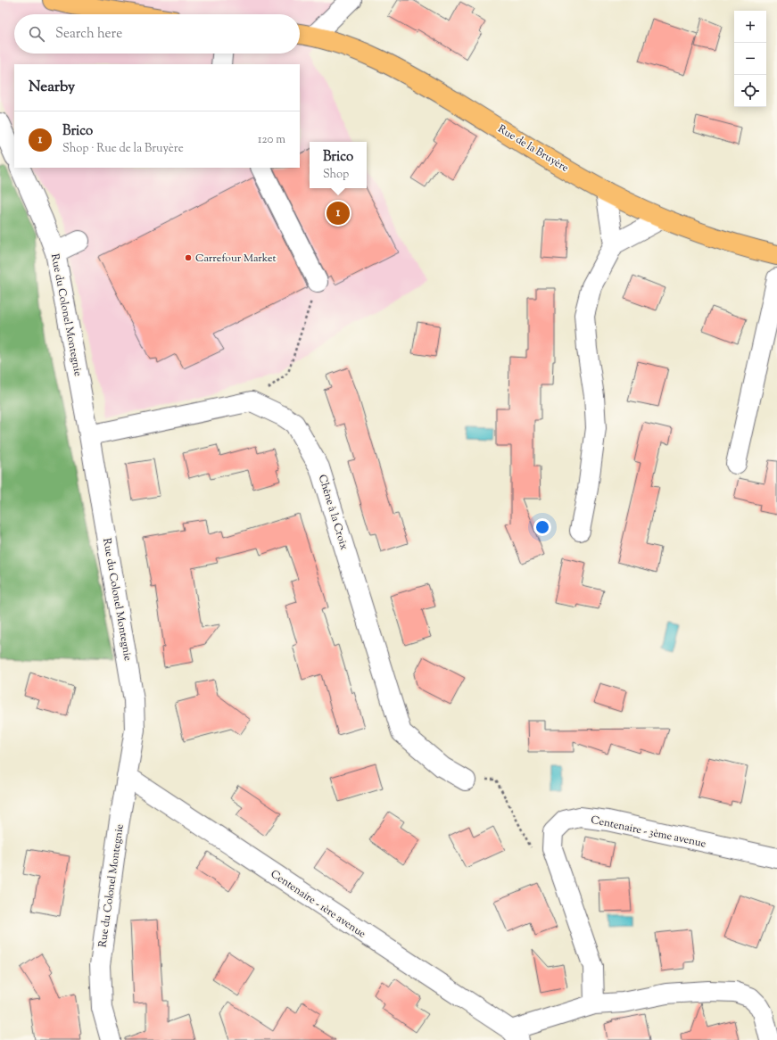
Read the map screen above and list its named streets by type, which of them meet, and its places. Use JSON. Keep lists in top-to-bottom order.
{
  "streets": {
    "main road": ["Rue de la Bruyère"],
    "street": [
      "Rue du Colonel Montegnie",
      "Chêne à la Croix",
      "Centenaire - 3ème avenue",
      "Centenaire - 1ère avenue"
    ]
  },
  "crossings": [
    ["Rue du Colonel Montegnie", "Centenaire - 1ère avenue"]
  ],
  "places": ["Carrefour Market"],
  "page": {
    "map_buttons": ["+", "−"],
    "search": "Search here",
    "heading": "Nearby",
    "list": [
      {
        "mark": "1",
        "name": "Brico",
        "note": "Shop · Rue de la Bruyère",
        "value": "120 m"
      }
    ],
    "popup": ["Brico", "Shop"],
    "pins": "1"
  }
}
